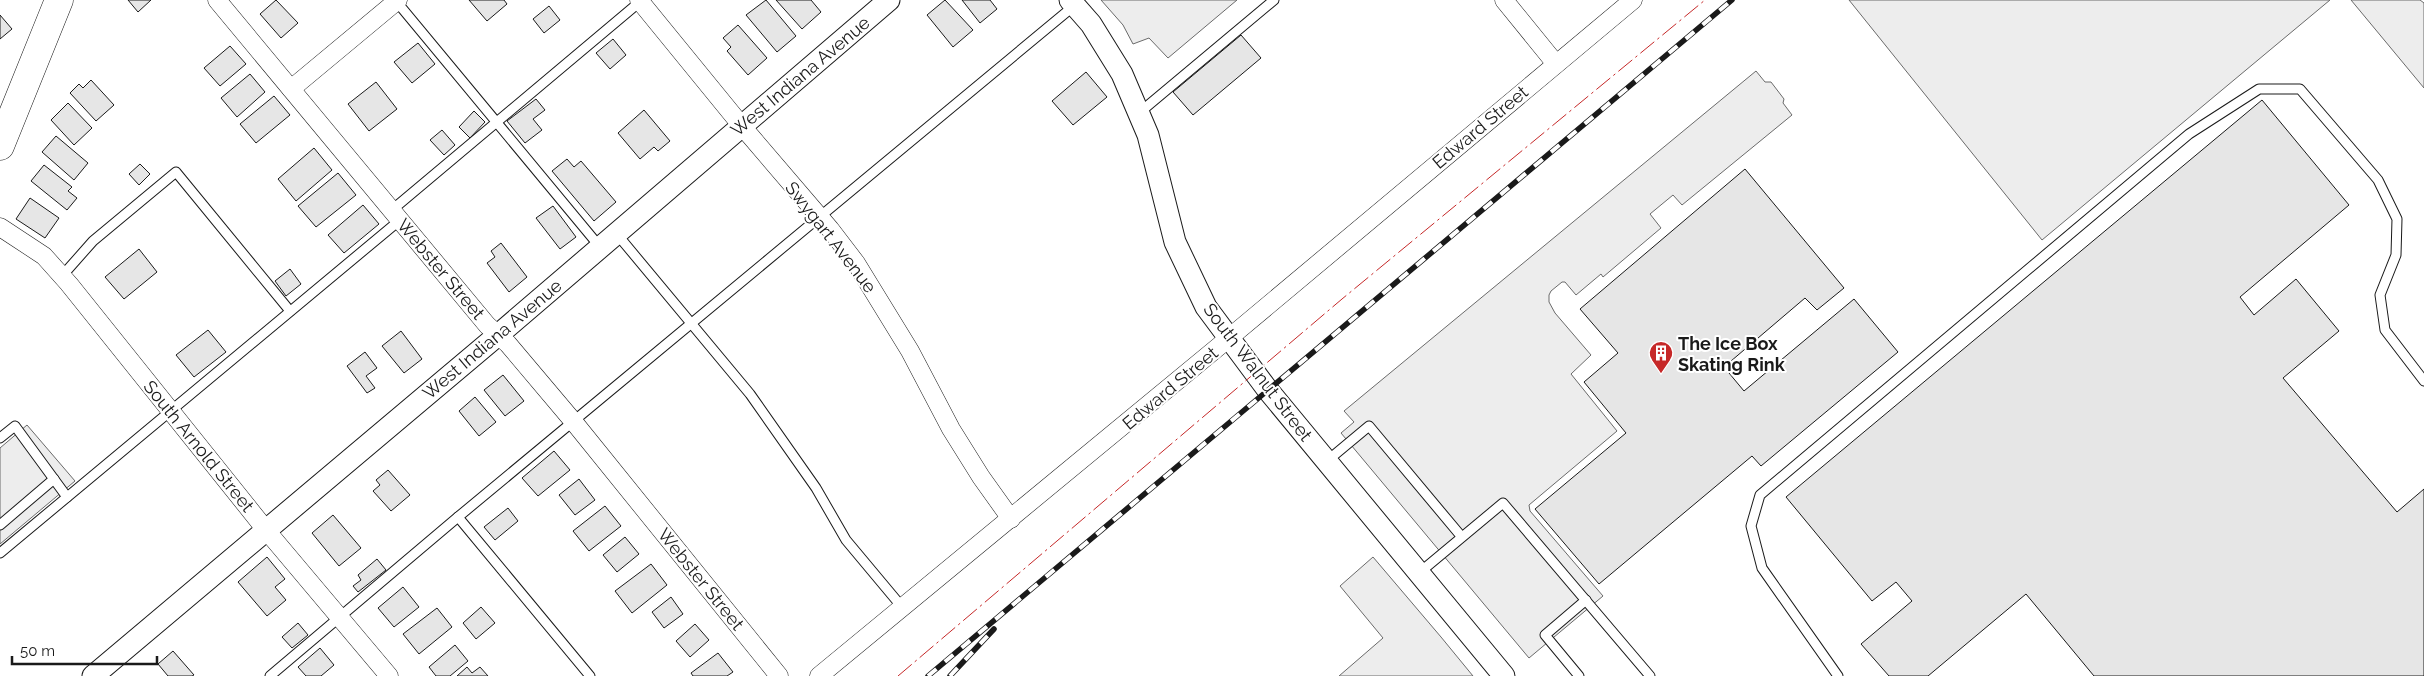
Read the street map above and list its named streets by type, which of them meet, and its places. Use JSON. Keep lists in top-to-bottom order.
{
  "streets": {
    "street": [
      "West Indiana Avenue",
      "Edward Street",
      "Swygart Avenue",
      "Webster Street",
      "South Walnut Street",
      "South Arnold Street"
    ]
  },
  "crossings": [
    ["West Indiana Avenue", "Swygart Avenue"],
    ["West Indiana Avenue", "Webster Street"],
    ["West Indiana Avenue", "South Arnold Street"],
    ["Edward Street", "Swygart Avenue"],
    ["Edward Street", "South Walnut Street"]
  ],
  "places": {
    "building": ["The Ice Box Skating Rink"]
  },
  "scale_bar": "50 m"
}
